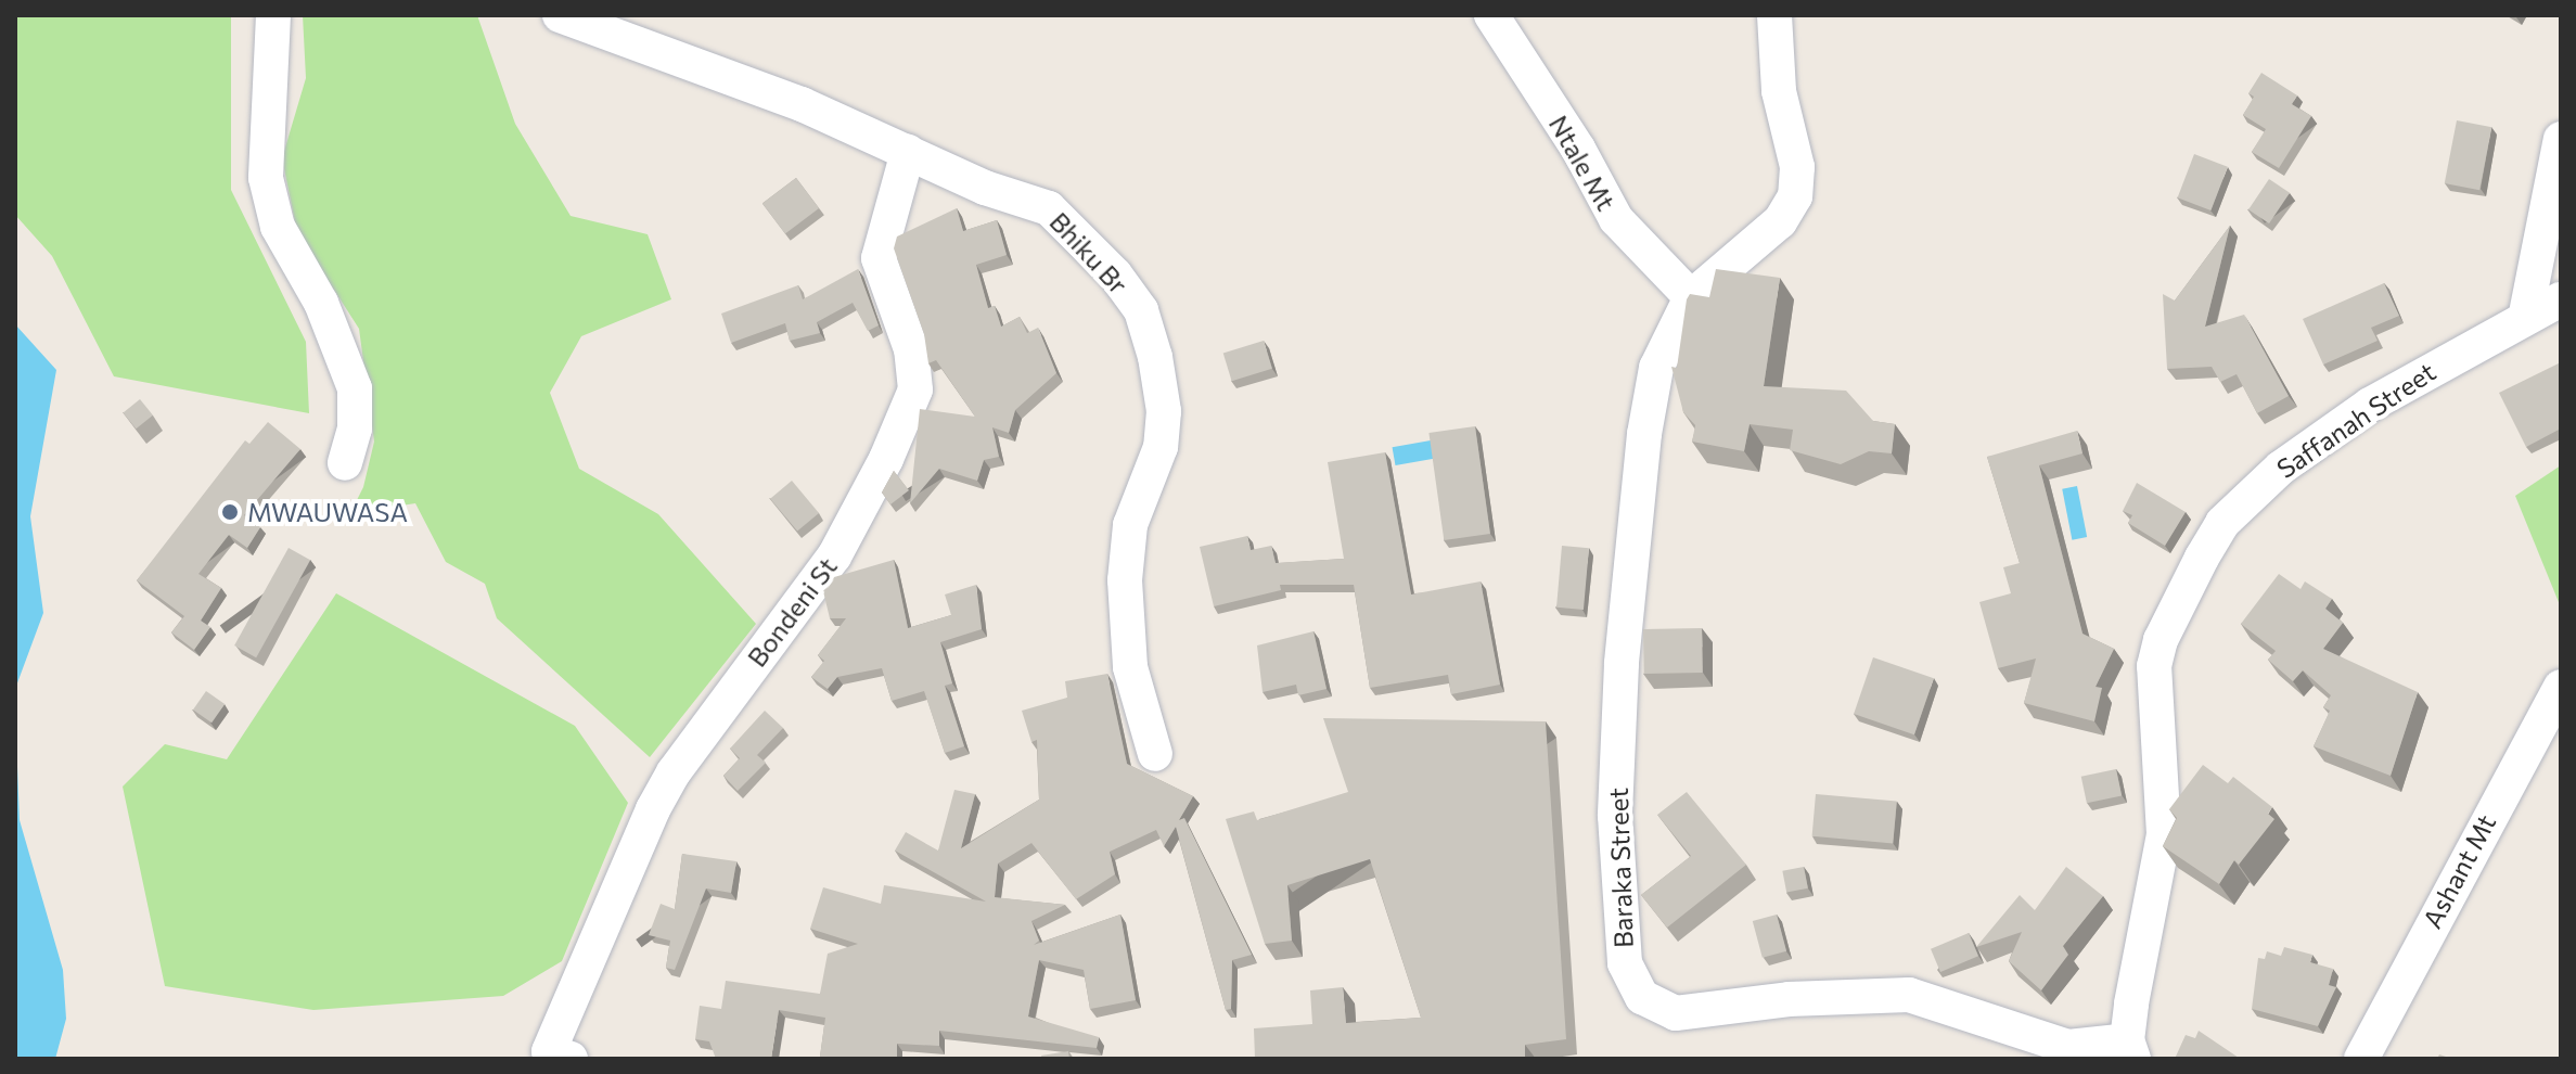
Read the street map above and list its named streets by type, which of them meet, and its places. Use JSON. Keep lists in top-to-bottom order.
{
  "streets": {
    "street": [
      "Ntale Mt",
      "Bhiku Br",
      "Saffanah Street",
      "Bondeni St",
      "Baraka Street",
      "Ashant Mt"
    ]
  },
  "crossings": [
    ["Ntale Mt", "Baraka Street"],
    ["Bhiku Br", "Bondeni St"],
    ["Saffanah Street", "Baraka Street"]
  ],
  "places": ["MWAUWASA"]
}
